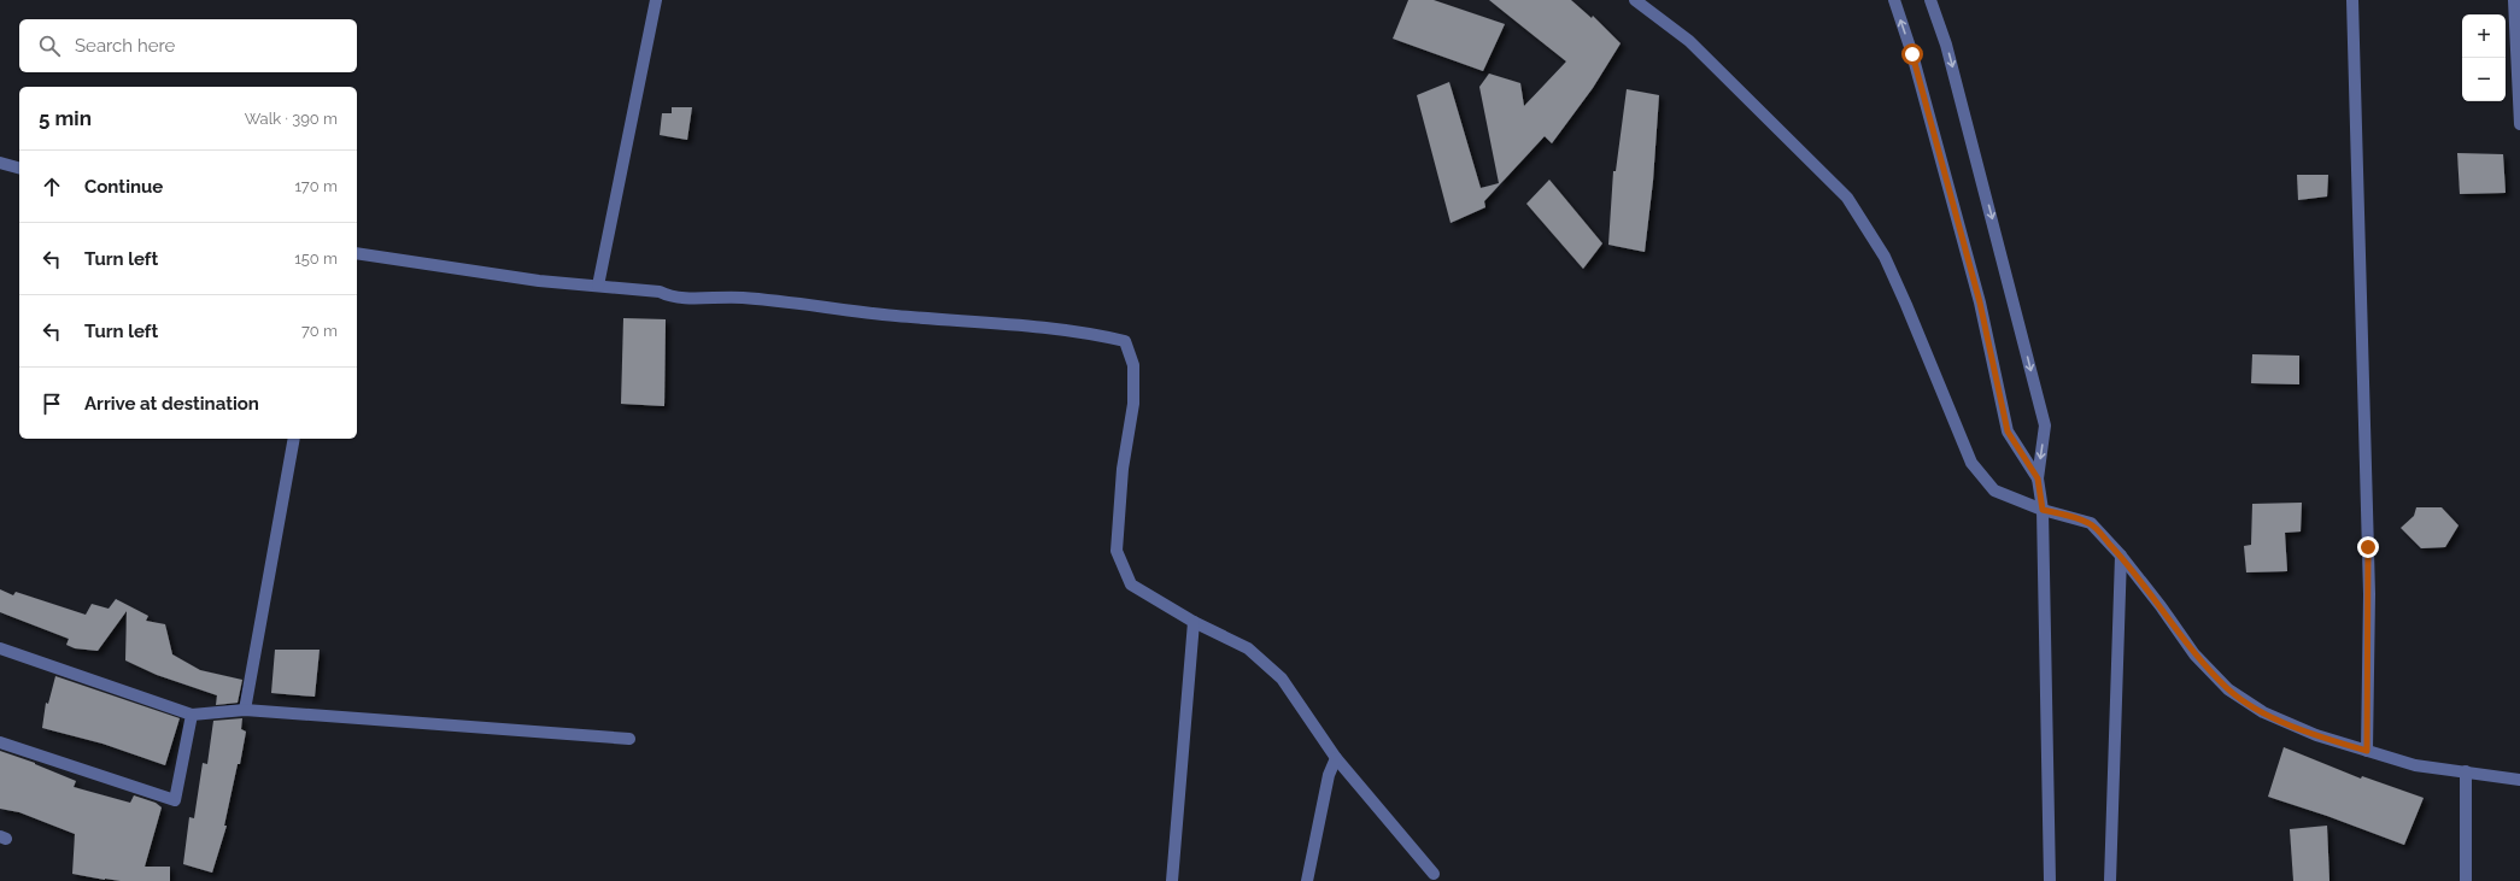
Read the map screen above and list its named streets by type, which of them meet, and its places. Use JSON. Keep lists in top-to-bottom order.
{
  "page": {
    "map_buttons": ["+", "−"],
    "search": "Search here",
    "heading": ["5 min", "Walk · 390 m"],
    "list": [
      ["Continue", "170 m"],
      ["Turn left", "150 m"],
      ["Turn left", "70 m"],
      "Arrive at destination"
    ]
  }
}
